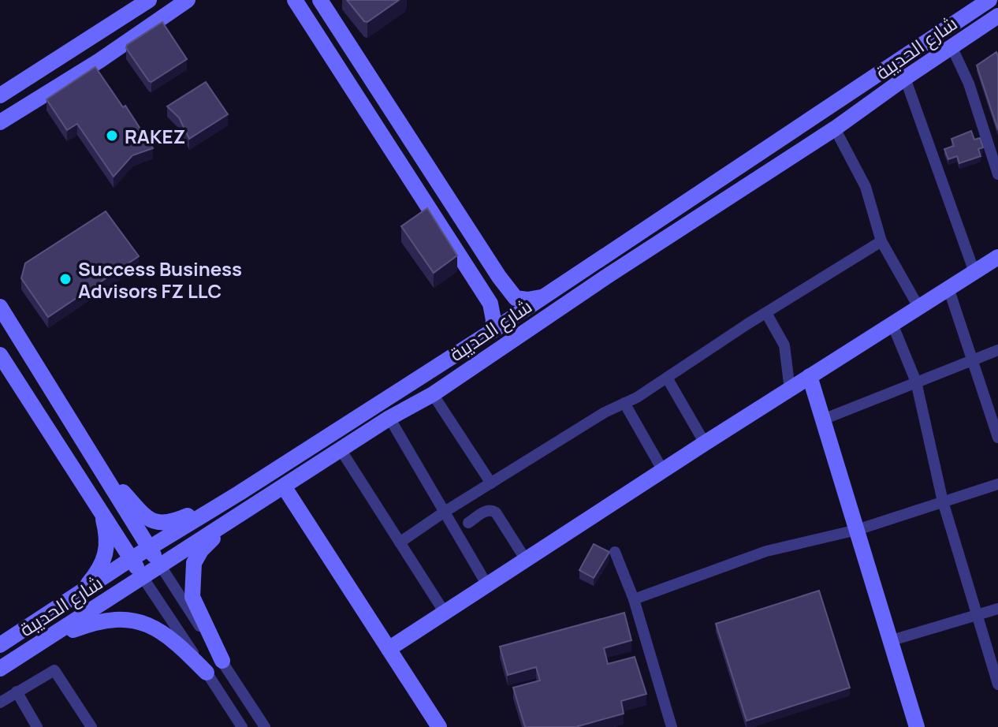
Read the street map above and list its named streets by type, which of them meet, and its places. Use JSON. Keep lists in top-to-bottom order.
{
  "streets": {
    "main road": ["شارع الحديبة"]
  },
  "places": ["RAKEZ", "Success Business Advisors FZ LLC"]
}
